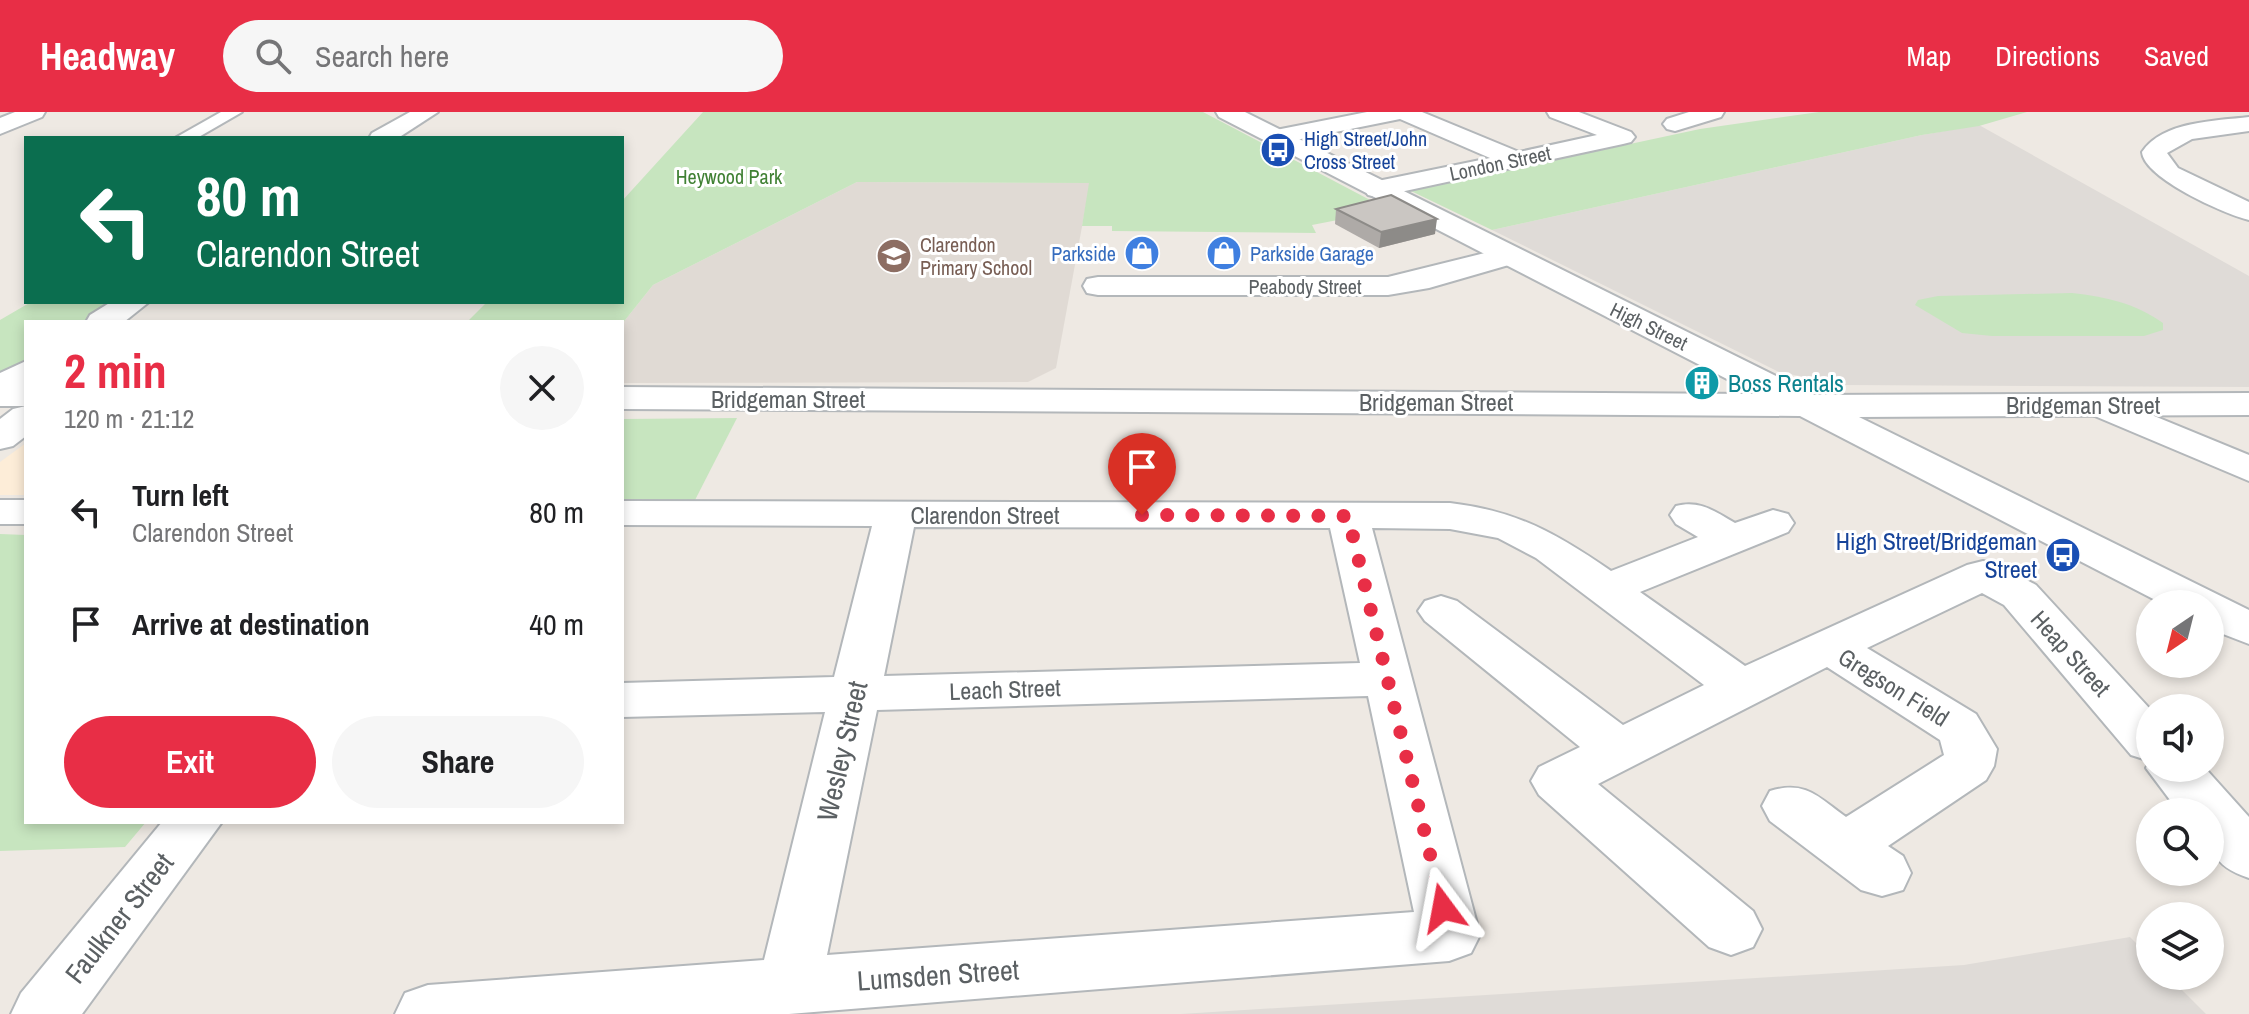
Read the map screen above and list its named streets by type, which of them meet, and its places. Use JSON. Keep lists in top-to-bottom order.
{
  "streets": {
    "street": [
      "London Street",
      "Peabody Street",
      "High Street",
      "Bridgeman Street",
      "Clarendon Street",
      "Heap Street",
      "Gregson Field",
      "Leach Street",
      "Wesley Street",
      "Faulkner Street",
      "Lumsden Street"
    ]
  },
  "crossings": [
    ["London Street", "High Street"],
    ["Peabody Street", "High Street"],
    ["High Street", "Bridgeman Street"],
    ["Clarendon Street", "Wesley Street"],
    ["Heap Street", "Gregson Field"],
    ["Leach Street", "Wesley Street"],
    ["Leach Street", "Lumsden Street"],
    ["Wesley Street", "Lumsden Street"]
  ],
  "parks": ["Heywood Park"],
  "places": {
    "bus stop": ["High Street/John Cross Street", "High Street/Bridgeman Street"],
    "shop": ["Parkside", "Parkside Garage"],
    "school or university": ["Clarendon Primary School"],
    "building": ["Boss Rentals"]
  },
  "north": "bottom left",
  "page": {
    "header": "Headway",
    "search": "Search here",
    "nav": ["Map", "Directions", "Saved"],
    "turn": ["80 m", "Clarendon Street"],
    "heading": ["2 min", "120 m · 21:12"],
    "list": [
      {
        "name": "Turn left",
        "note": "Clarendon Street",
        "value": "80 m"
      },
      {
        "name": "Arrive at destination",
        "value": "40 m"
      }
    ],
    "buttons": ["Exit", "Share"]
  }
}
